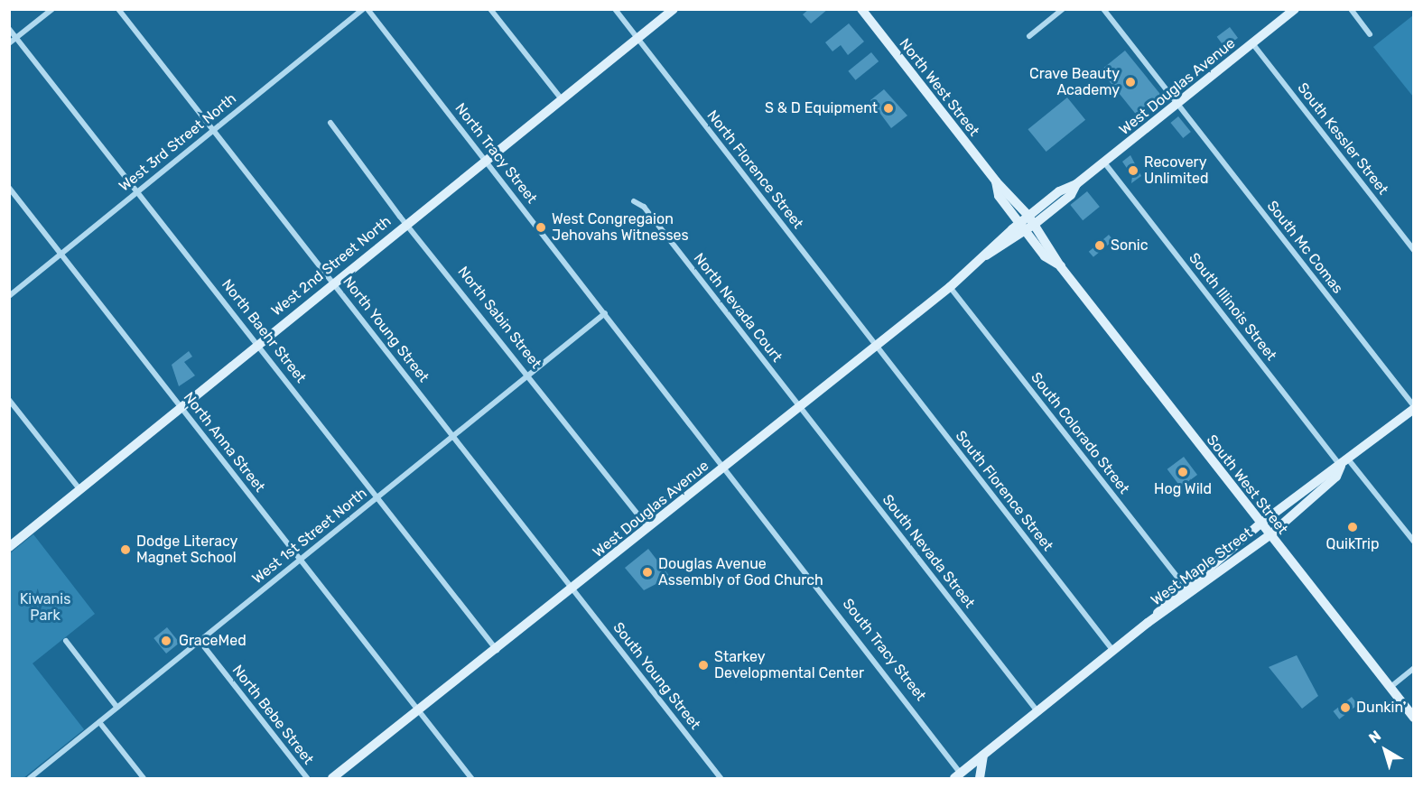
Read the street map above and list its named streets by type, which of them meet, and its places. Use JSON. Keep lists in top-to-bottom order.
{
  "streets": {
    "street": [
      "West Douglas Avenue",
      "North West Street",
      "South Kessler Street",
      "West 3rd Street North",
      "North Tracy Street",
      "North Florence Street",
      "South Mc Comas",
      "West 2nd Street North",
      "South Illinois Street",
      "North Nevada Court",
      "North Sabin Street",
      "North Young Street",
      "North Baehr Street",
      "South Colorado Street",
      "North Anna Street",
      "South West Street",
      "South Florence Street",
      "West 1st Street North",
      "South Nevada Street",
      "West Maple Street",
      "South Tracy Street",
      "South Young Street",
      "North Bebe Street"
    ]
  },
  "crossings": [
    ["West Douglas Avenue", "North West Street"],
    ["West Douglas Avenue", "South Kessler Street"],
    ["West Douglas Avenue", "North Tracy Street"],
    ["West Douglas Avenue", "North Florence Street"],
    ["West Douglas Avenue", "South Mc Comas"],
    ["West Douglas Avenue", "South Illinois Street"],
    ["West Douglas Avenue", "North Nevada Court"],
    ["West Douglas Avenue", "North Sabin Street"],
    ["West Douglas Avenue", "North Young Street"],
    ["West Douglas Avenue", "North Baehr Street"],
    ["West Douglas Avenue", "South Colorado Street"],
    ["West Douglas Avenue", "North Anna Street"],
    ["West Douglas Avenue", "South West Street"],
    ["West Douglas Avenue", "South Florence Street"],
    ["West Douglas Avenue", "South Nevada Street"],
    ["West Douglas Avenue", "South Tracy Street"],
    ["West Douglas Avenue", "South Young Street"],
    ["North West Street", "South West Street"],
    ["West 3rd Street North", "North Young Street"],
    ["West 3rd Street North", "North Baehr Street"],
    ["West 3rd Street North", "North Anna Street"],
    ["North Tracy Street", "West 2nd Street North"],
    ["North Tracy Street", "West 1st Street North"],
    ["North Tracy Street", "South Tracy Street"],
    ["North Florence Street", "West 2nd Street North"],
    ["North Florence Street", "South Florence Street"],
    ["South Mc Comas", "West Maple Street"],
    ["West 2nd Street North", "North Sabin Street"],
    ["West 2nd Street North", "North Young Street"],
    ["West 2nd Street North", "North Baehr Street"],
    ["West 2nd Street North", "North Anna Street"],
    ["South Illinois Street", "West Maple Street"],
    ["North Nevada Court", "South Nevada Street"],
    ["North Sabin Street", "West 1st Street North"],
    ["North Young Street", "West 1st Street North"],
    ["North Young Street", "South Young Street"],
    ["North Baehr Street", "West 1st Street North"],
    ["South Colorado Street", "West Maple Street"],
    ["North Anna Street", "West 1st Street North"],
    ["South West Street", "West Maple Street"],
    ["South Florence Street", "West Maple Street"],
    ["West 1st Street North", "North Bebe Street"],
    ["South Nevada Street", "West Maple Street"],
    ["West Maple Street", "South Tracy Street"]
  ],
  "parks": ["Kiwanis Park"],
  "places": [
    "Crave Beauty Academy",
    "S & D Equipment",
    "Recovery Unlimited",
    "West Congregaion Jehovahs Witnesses",
    "Sonic",
    "Hog Wild",
    "QuikTrip",
    "Dodge Literacy Magnet School",
    "Douglas Avenue Assembly of God Church",
    "GraceMed",
    "Starkey Developmental Center",
    "Dunkin'"
  ],
  "north": "top left"
}
